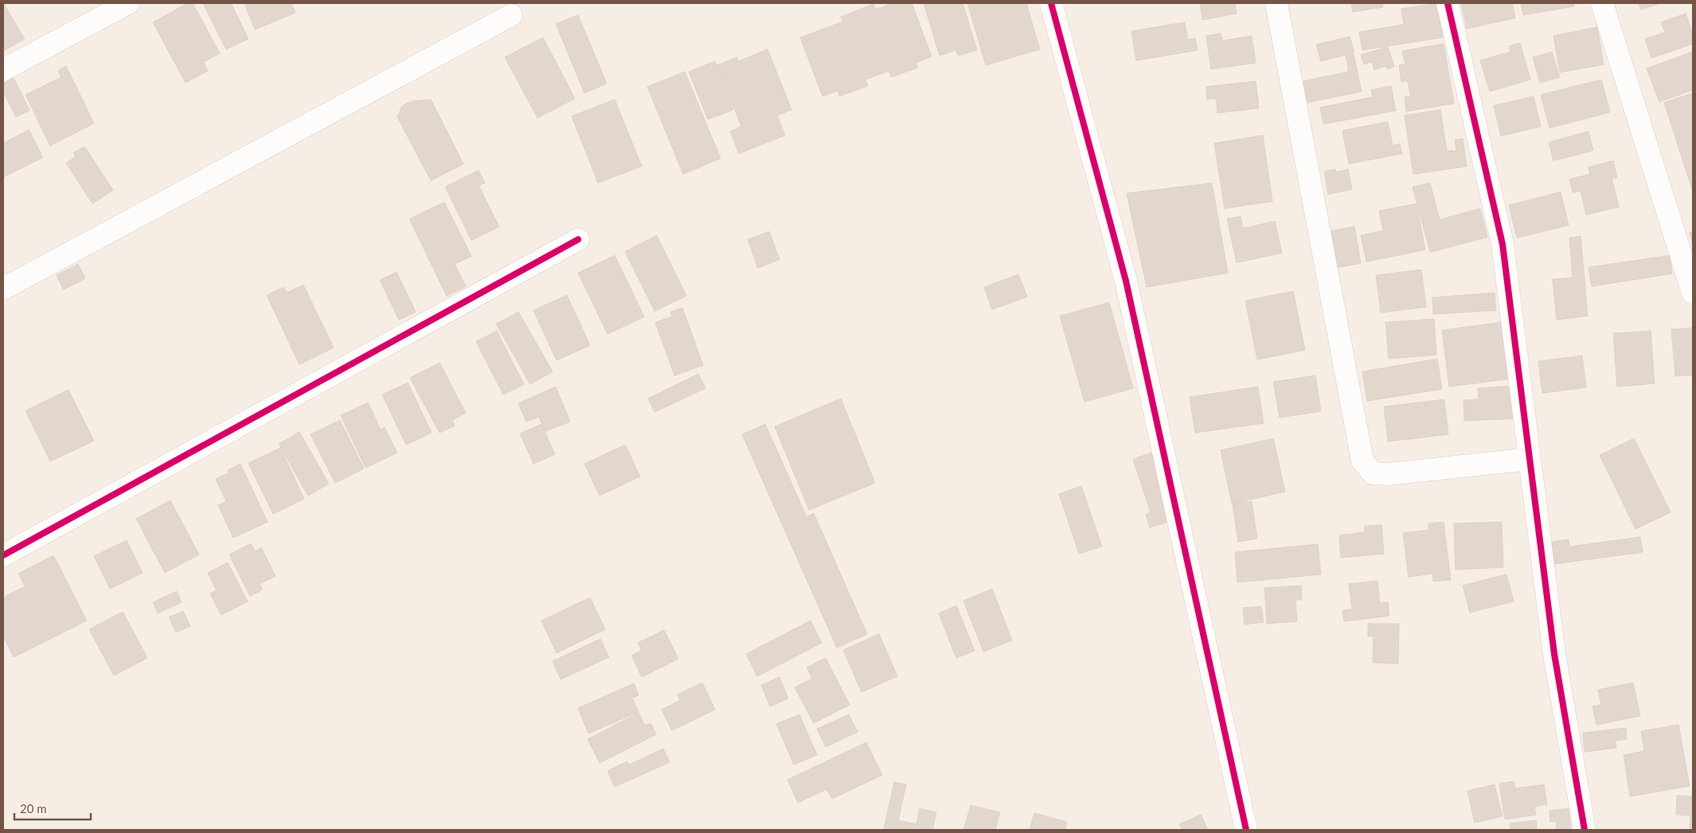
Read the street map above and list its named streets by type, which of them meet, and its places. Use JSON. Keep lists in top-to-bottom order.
{
  "scale_bar": "20 m"
}
